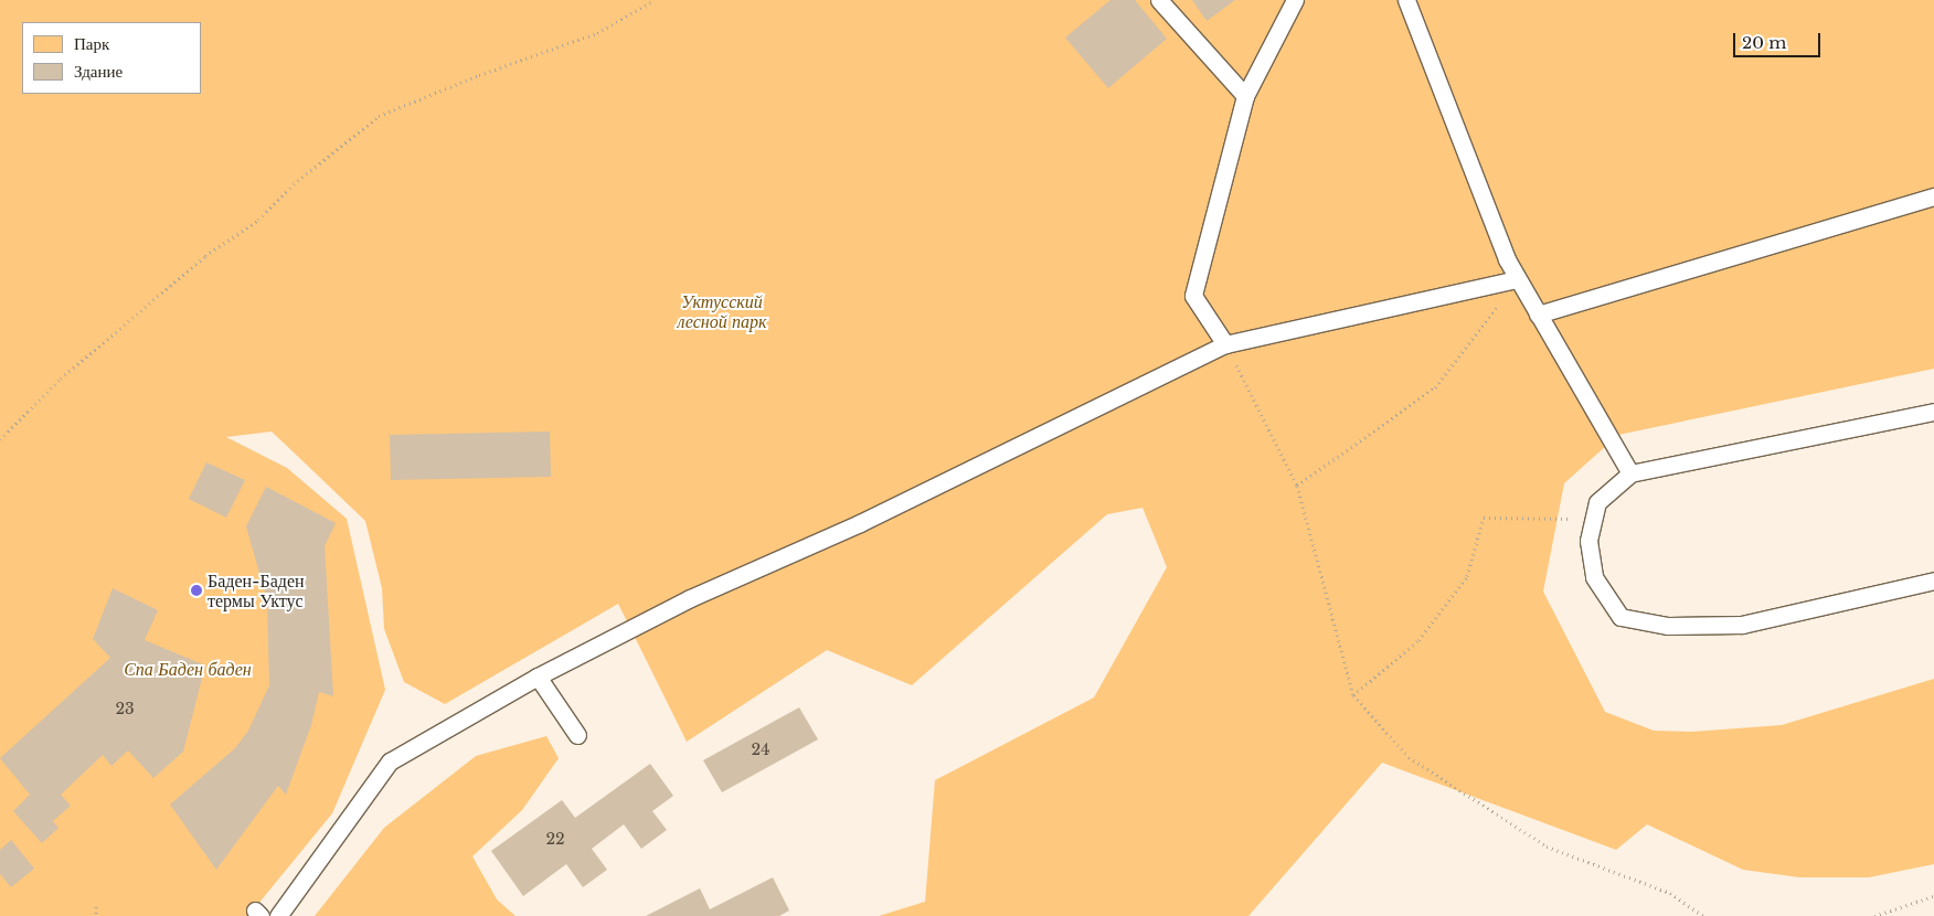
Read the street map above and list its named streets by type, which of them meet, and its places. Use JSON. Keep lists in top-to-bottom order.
{
  "parks": ["Уктусский лесной парк", "Спа Баден баден"],
  "places": ["Баден-Баден термы Уктус"],
  "house_numbers": ["23", "24", "22"],
  "legend": ["Парк", "Здание"],
  "scale_bar": "20 m"
}
